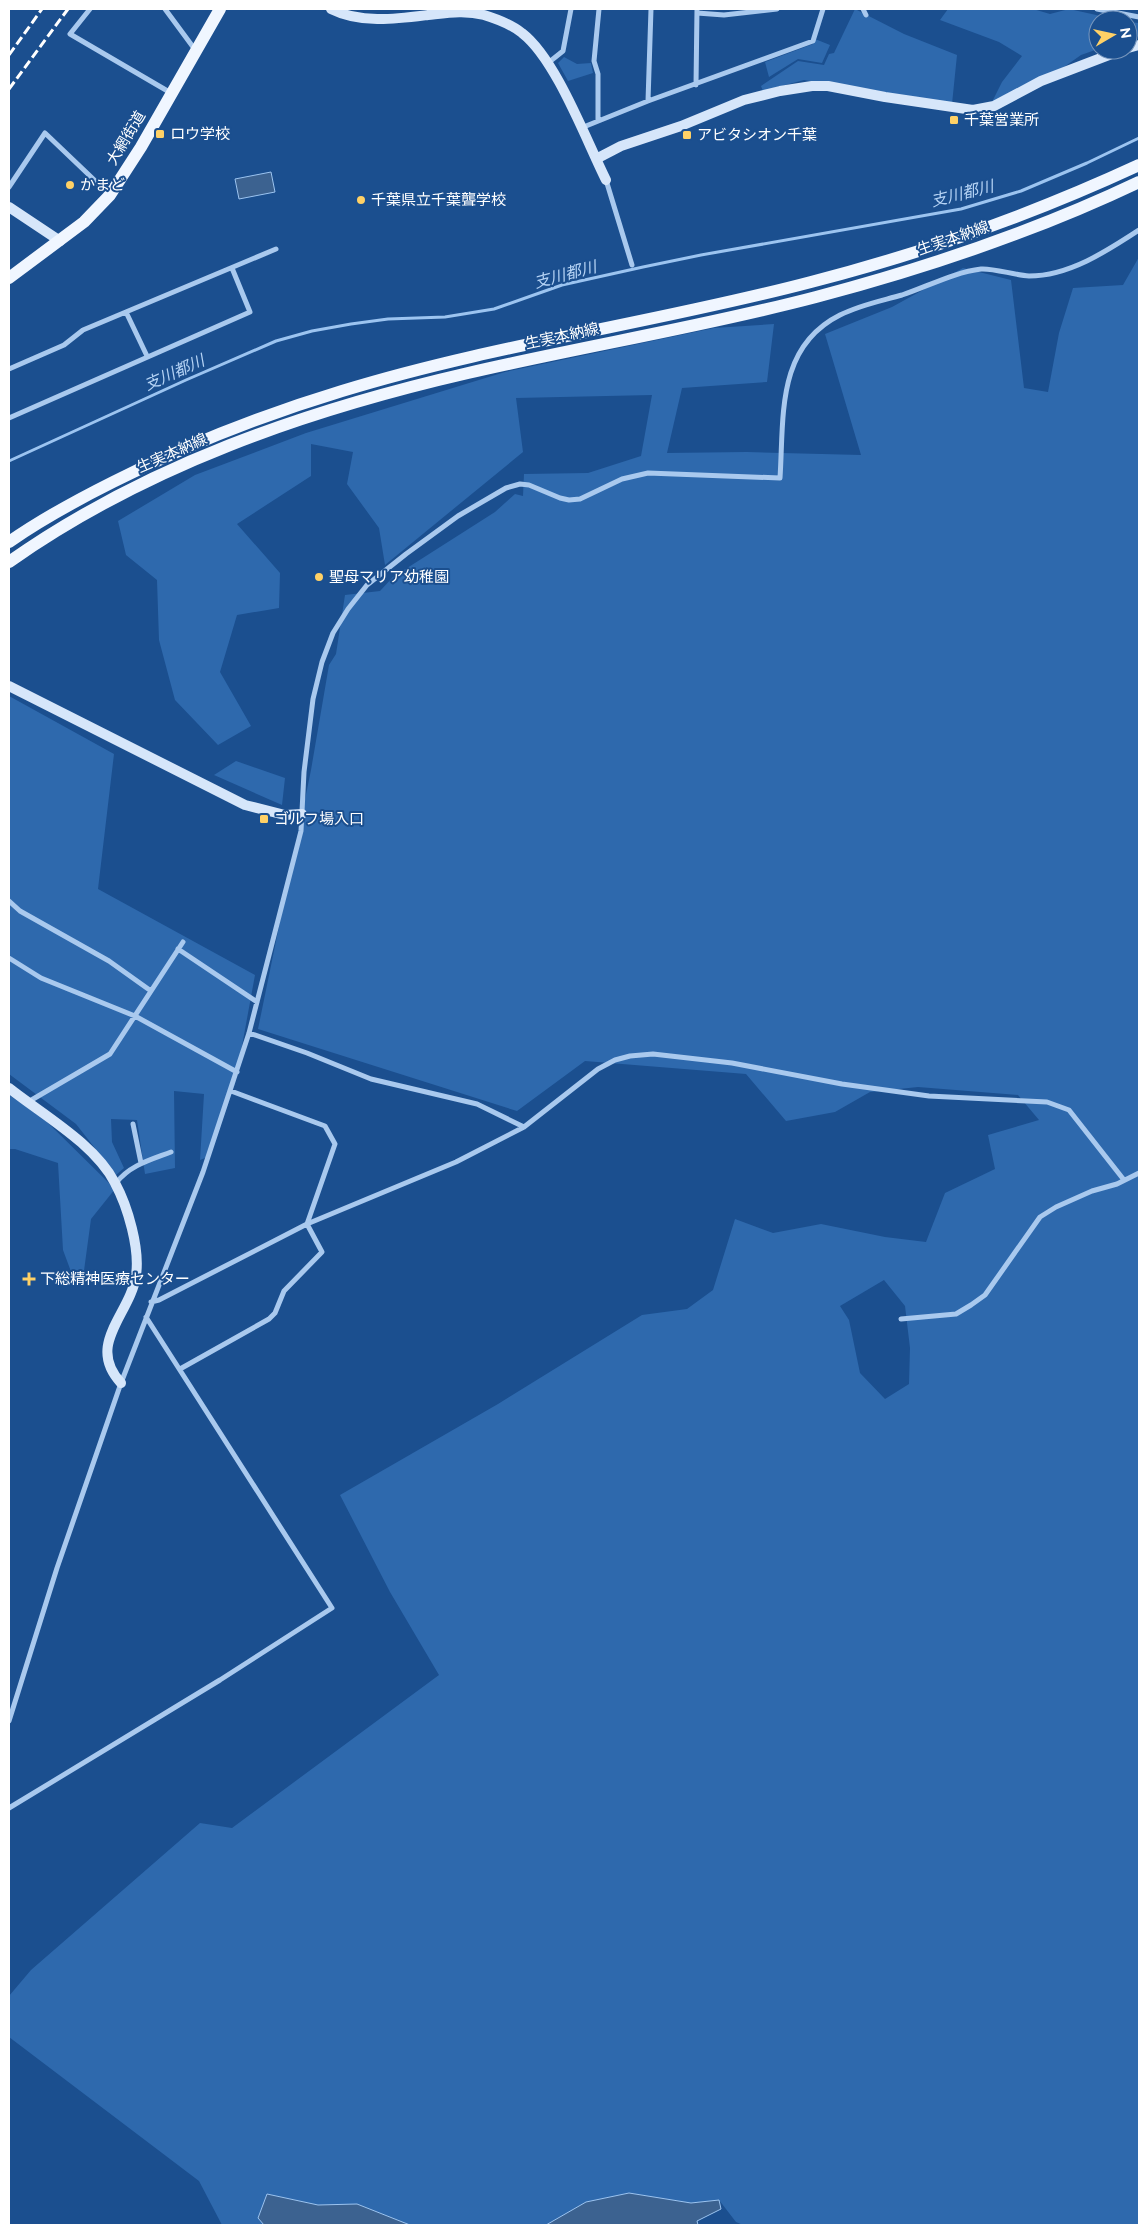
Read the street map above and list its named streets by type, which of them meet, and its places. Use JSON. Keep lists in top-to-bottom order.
{
  "streets": {
    "main road": ["大網街道", "生実本納線"]
  },
  "water": ["支川都川"],
  "places": {
    "transit": [
      "千葉営業所",
      "ロウ学校",
      "アビタシオン千葉",
      "ゴルフ場入口"
    ],
    "other": ["かまど", "千葉県立千葉聾学校", "聖母マリア幼稚園"],
    "health": ["下総精神医療センター"]
  },
  "north": "right"
}
